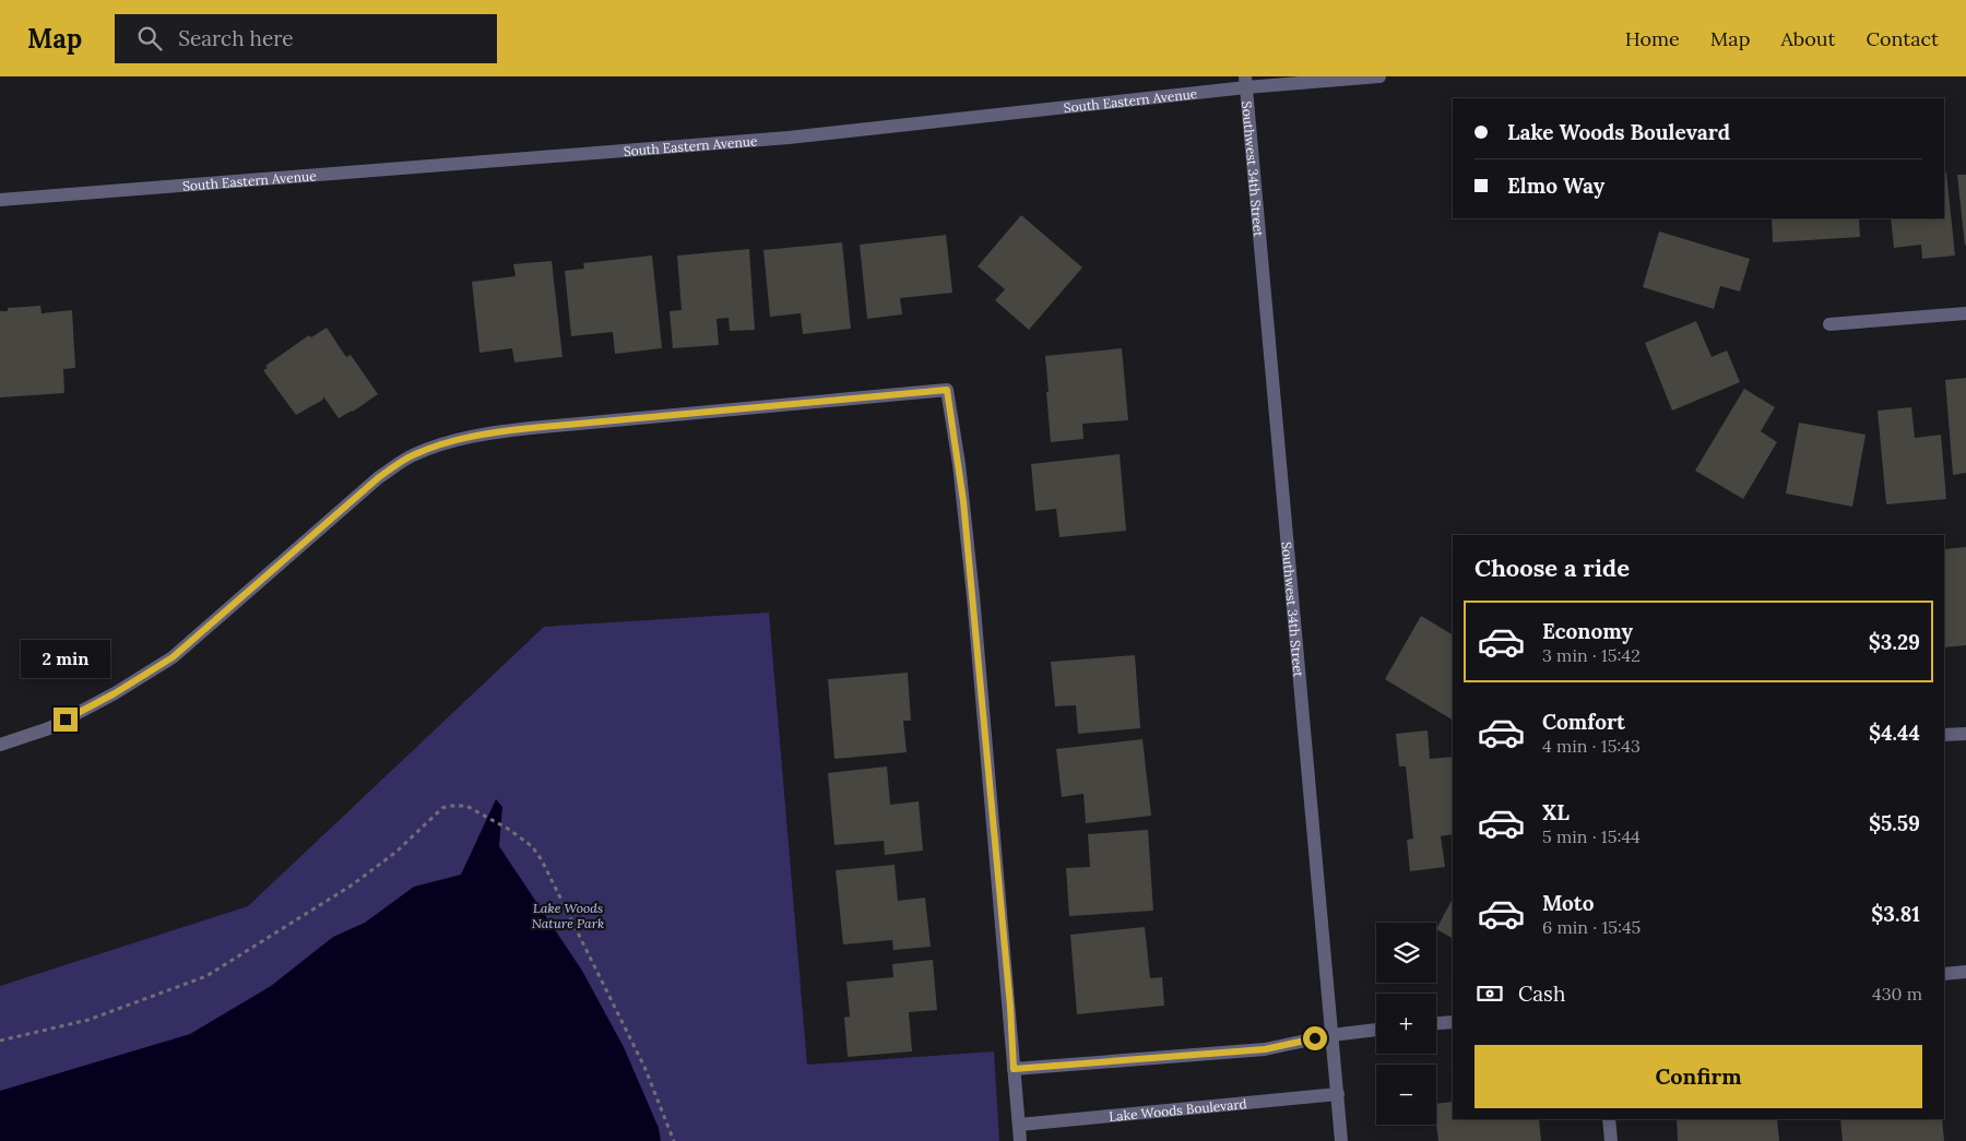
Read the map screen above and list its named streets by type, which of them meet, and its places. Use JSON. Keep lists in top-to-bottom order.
{
  "streets": {
    "street": ["South Eastern Avenue", "Southwest 34th Street", "Lake Woods Boulevard"]
  },
  "crossings": [
    ["South Eastern Avenue", "Southwest 34th Street"],
    ["Southwest 34th Street", "Lake Woods Boulevard"]
  ],
  "parks": ["Lake Woods Nature Park"],
  "page": {
    "header": "Map",
    "search": "Search here",
    "nav": [
      "Home",
      "Map",
      "About",
      "Contact"
    ],
    "banner": ["Lake Woods Boulevard", "Elmo Way"],
    "heading": "Choose a ride",
    "list": [
      {
        "name": "Economy",
        "note": "3 min · 15:42",
        "value": "$3.29"
      },
      {
        "name": "Comfort",
        "note": "4 min · 15:43",
        "value": "$4.44"
      },
      {
        "name": "XL",
        "note": "5 min · 15:44",
        "value": "$5.59"
      },
      {
        "name": "Moto",
        "note": "6 min · 15:45",
        "value": "$3.81"
      }
    ],
    "bubble": "2 min",
    "map_buttons": ["+", "−"],
    "pay": ["Cash", "430 m"],
    "buttons": "Confirm"
  }
}
